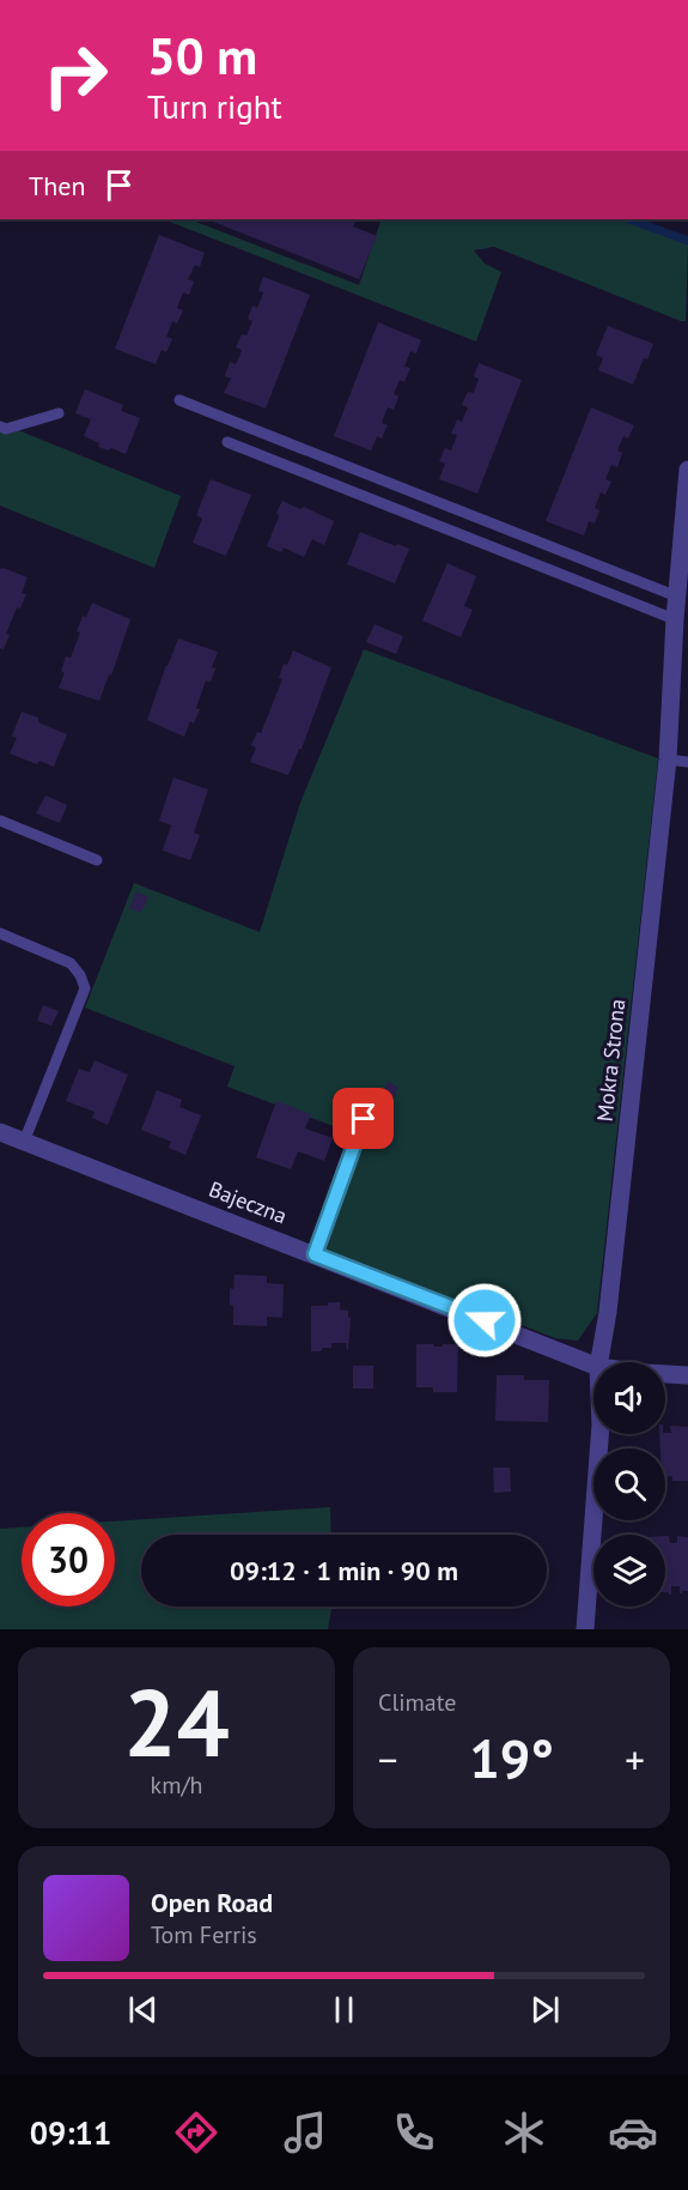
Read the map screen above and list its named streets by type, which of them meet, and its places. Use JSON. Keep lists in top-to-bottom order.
{
  "streets": {
    "street": ["Mokra Strona", "Bajeczna"]
  },
  "page": {
    "turn": ["50 m", "Turn right"],
    "then": "Then",
    "limit": "30",
    "trip": "09:12 · 1 min · 90 m",
    "tile": [
      ["24", "km/h"],
      "Climate"
    ],
    "heat": ["−", "19°", "+"],
    "song": ["Open Road", "Tom Ferris"],
    "tabs": "09:11"
  }
}
